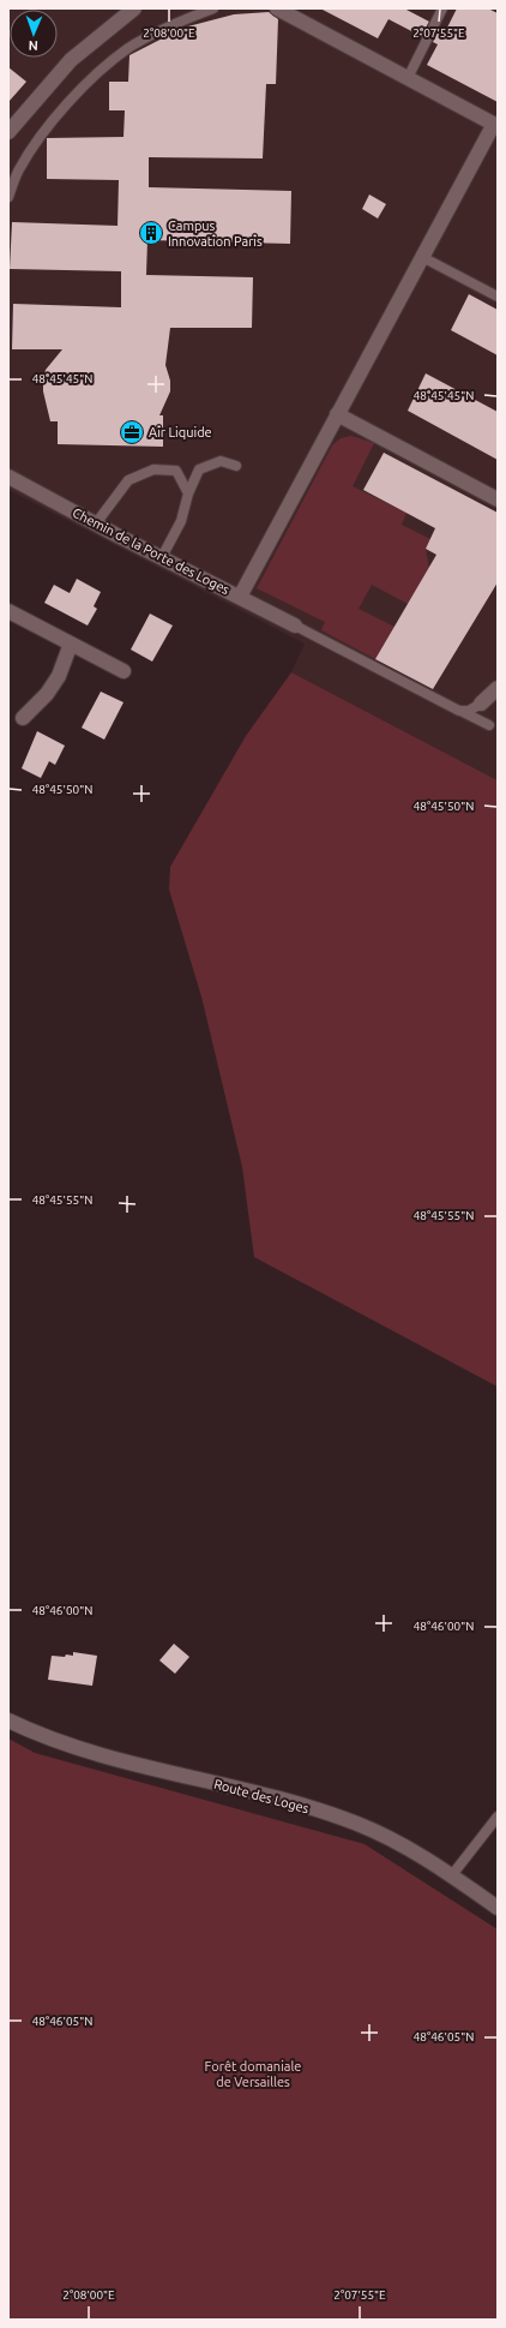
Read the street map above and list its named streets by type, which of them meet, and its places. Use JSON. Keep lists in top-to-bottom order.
{
  "streets": {
    "street": ["Chemin de la Porte des Loges", "Route des Loges"]
  },
  "parks": ["Forêt domaniale de Versailles"],
  "places": {
    "building": ["Campus Innovation Paris"],
    "office": ["Air Liquide"]
  },
  "north": "bottom",
  "coordinates": [
    "2°08'00\"E",
    "2°07'55\"E",
    "48°45'45\"N",
    "48°45'50\"N",
    "48°45'55\"N",
    "48°46'00\"N",
    "48°46'05\"N"
  ]
}
